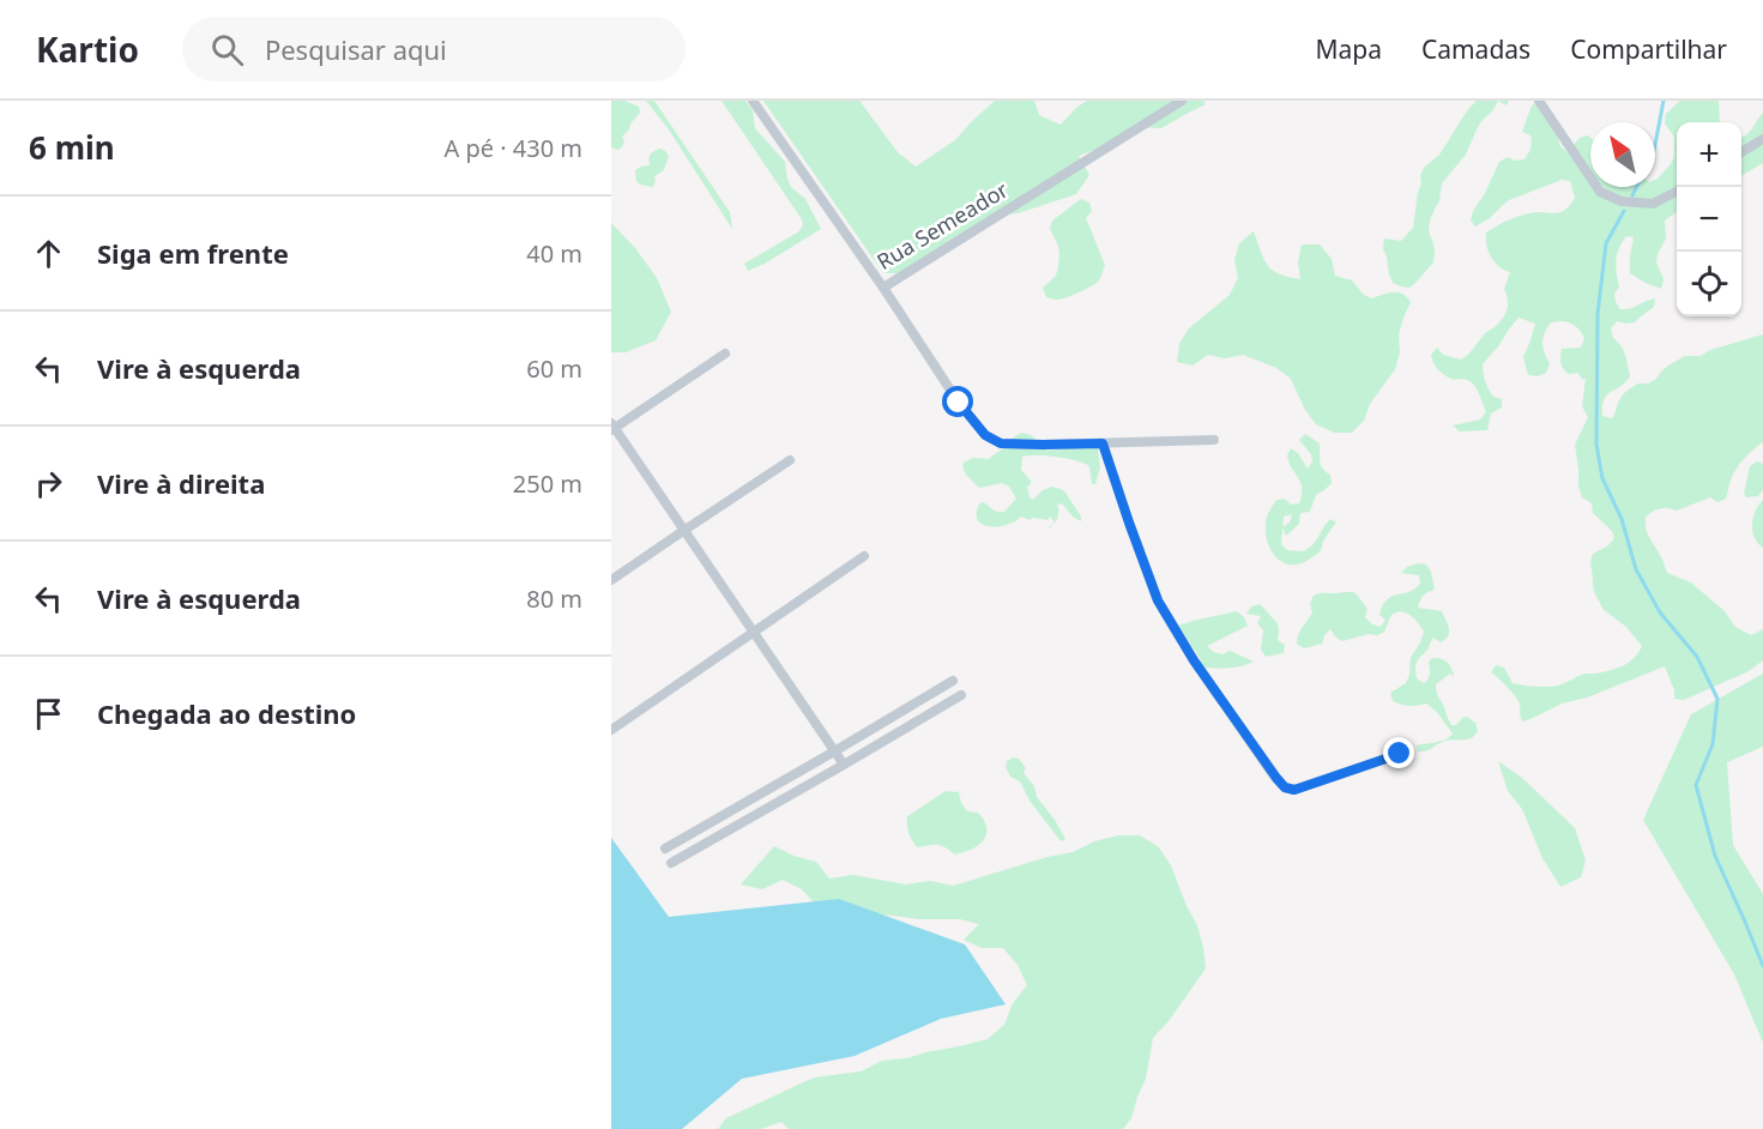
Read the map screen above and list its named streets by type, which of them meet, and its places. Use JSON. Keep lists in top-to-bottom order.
{
  "streets": {
    "street": ["Rua Semeador"]
  },
  "north": "top left",
  "page": {
    "header": "Kartio",
    "search": "Pesquisar aqui",
    "nav": ["Mapa", "Camadas", "Compartilhar"],
    "heading": ["6 min", "A pé · 430 m"],
    "map_buttons": ["+", "−"],
    "list": [
      ["Siga em frente", "40 m"],
      ["Vire à esquerda", "60 m"],
      ["Vire à direita", "250 m"],
      ["Vire à esquerda", "80 m"],
      "Chegada ao destino"
    ]
  }
}
